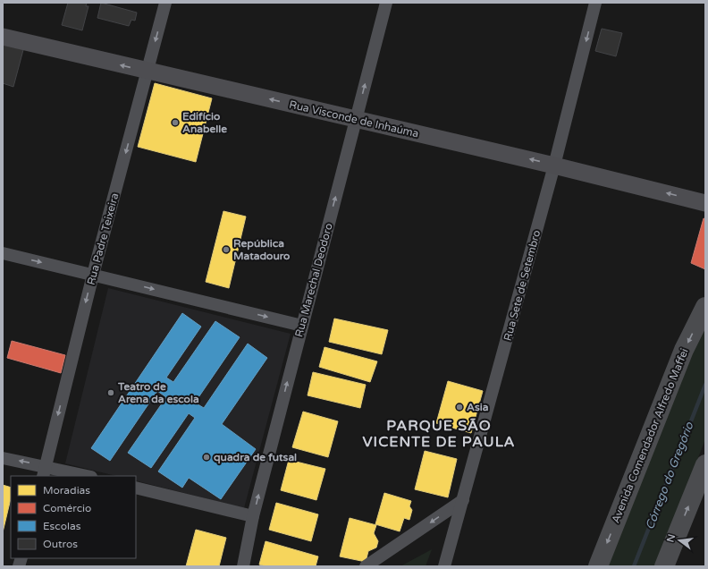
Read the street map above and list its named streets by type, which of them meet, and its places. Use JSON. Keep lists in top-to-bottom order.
{
  "streets": {
    "main road": ["Avenida Comendador Alfredo Maffei"],
    "street": [
      "Rua Visconde de Inhaúma",
      "Rua Padre Teixeira",
      "Rua Marechal Deodoro",
      "Rua Sete de Setembro"
    ]
  },
  "crossings": [
    ["Rua Visconde de Inhaúma", "Rua Padre Teixeira"],
    ["Rua Visconde de Inhaúma", "Rua Marechal Deodoro"],
    ["Rua Visconde de Inhaúma", "Rua Sete de Setembro"]
  ],
  "one_way": ["Rua Visconde de Inhaúma", "Rua Padre Teixeira", "Rua Marechal Deodoro"],
  "districts": ["PARQUE SÃO VICENTE DE PAULA"],
  "water": ["Córrego do Gregório"],
  "places": [
    "Edifício Anabelle",
    "República Matadouro",
    "Teatro de Arena da escola",
    "Asia",
    "quadra de futsal"
  ],
  "legend": [
    "Moradias",
    "Comércio",
    "Escolas",
    "Outros"
  ],
  "north": "left"
}
